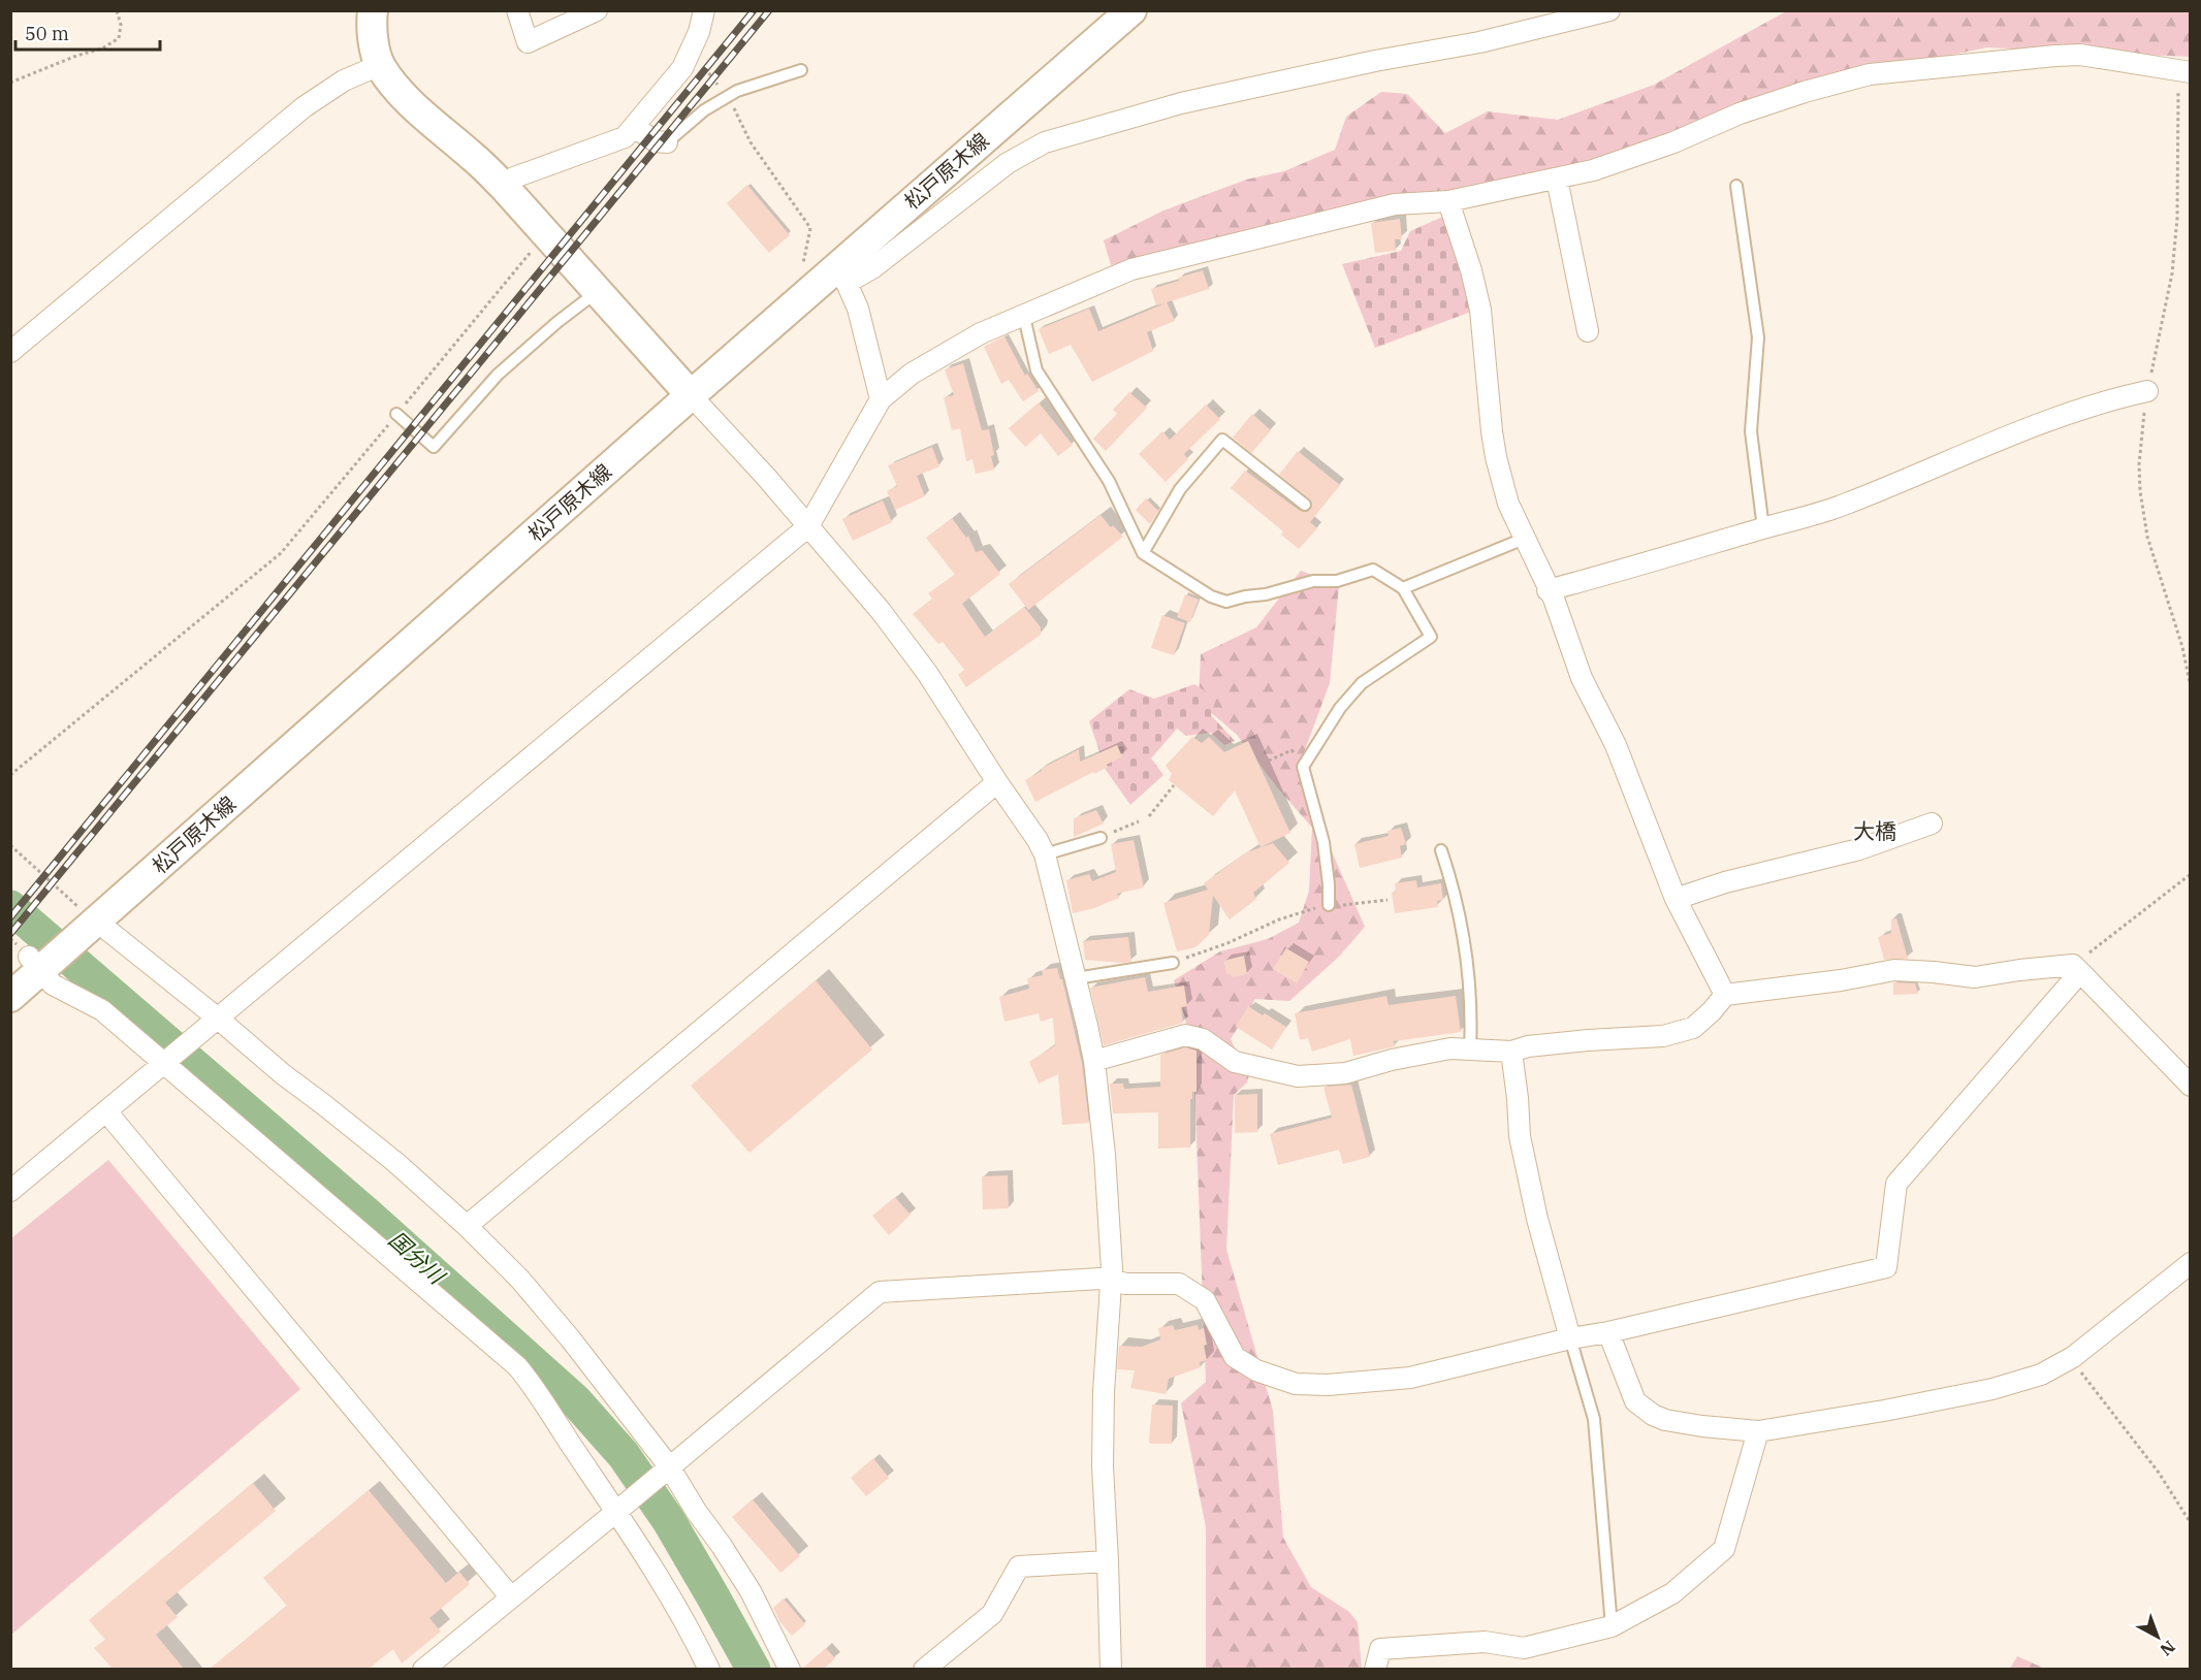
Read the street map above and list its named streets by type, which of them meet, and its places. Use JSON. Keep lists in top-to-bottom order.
{
  "streets": {
    "main road": ["松戸原木線"]
  },
  "districts": ["大橋"],
  "water": ["国分川"],
  "scale_bar": "50 m",
  "north": "bottom right"
}
